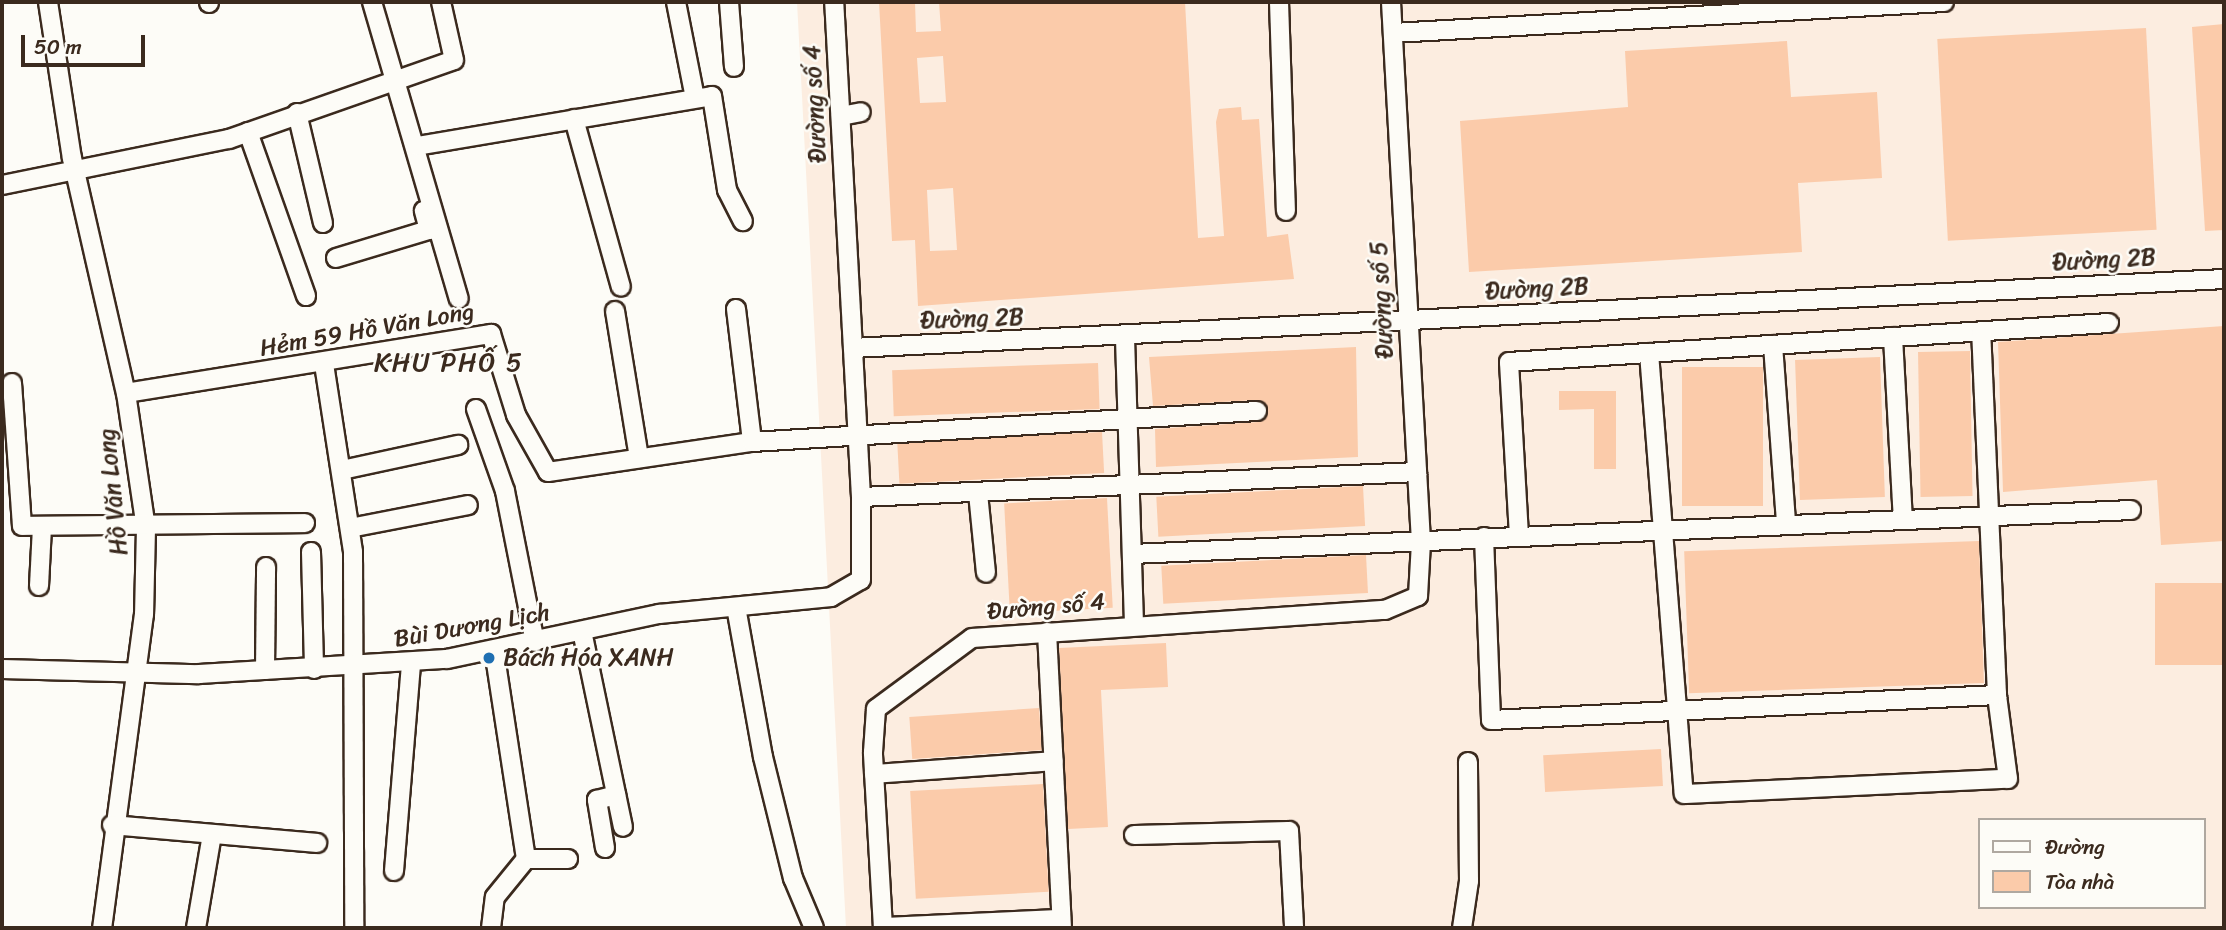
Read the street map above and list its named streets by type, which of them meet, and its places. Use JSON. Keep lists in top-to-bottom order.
{
  "streets": {
    "street": [
      "Đường số 4",
      "Đường 2B",
      "Đường số 5",
      "Hẻm 59 Hồ Văn Long",
      "Hồ Văn Long",
      "Bùi Dương Lịch"
    ]
  },
  "crossings": [
    ["Đường số 4", "Đường 2B"],
    ["Đường số 4", "Đường số 5"],
    ["Đường số 4", "Hẻm 59 Hồ Văn Long"],
    ["Đường số 4", "Bùi Dương Lịch"],
    ["Đường 2B", "Đường số 5"],
    ["Hẻm 59 Hồ Văn Long", "Hồ Văn Long"],
    ["Hồ Văn Long", "Bùi Dương Lịch"]
  ],
  "districts": ["KHU PHỐ 5"],
  "places": ["Bách Hóa XANH"],
  "legend": ["Đường", "Tòa nhà"],
  "scale_bar": "50 m"
}
